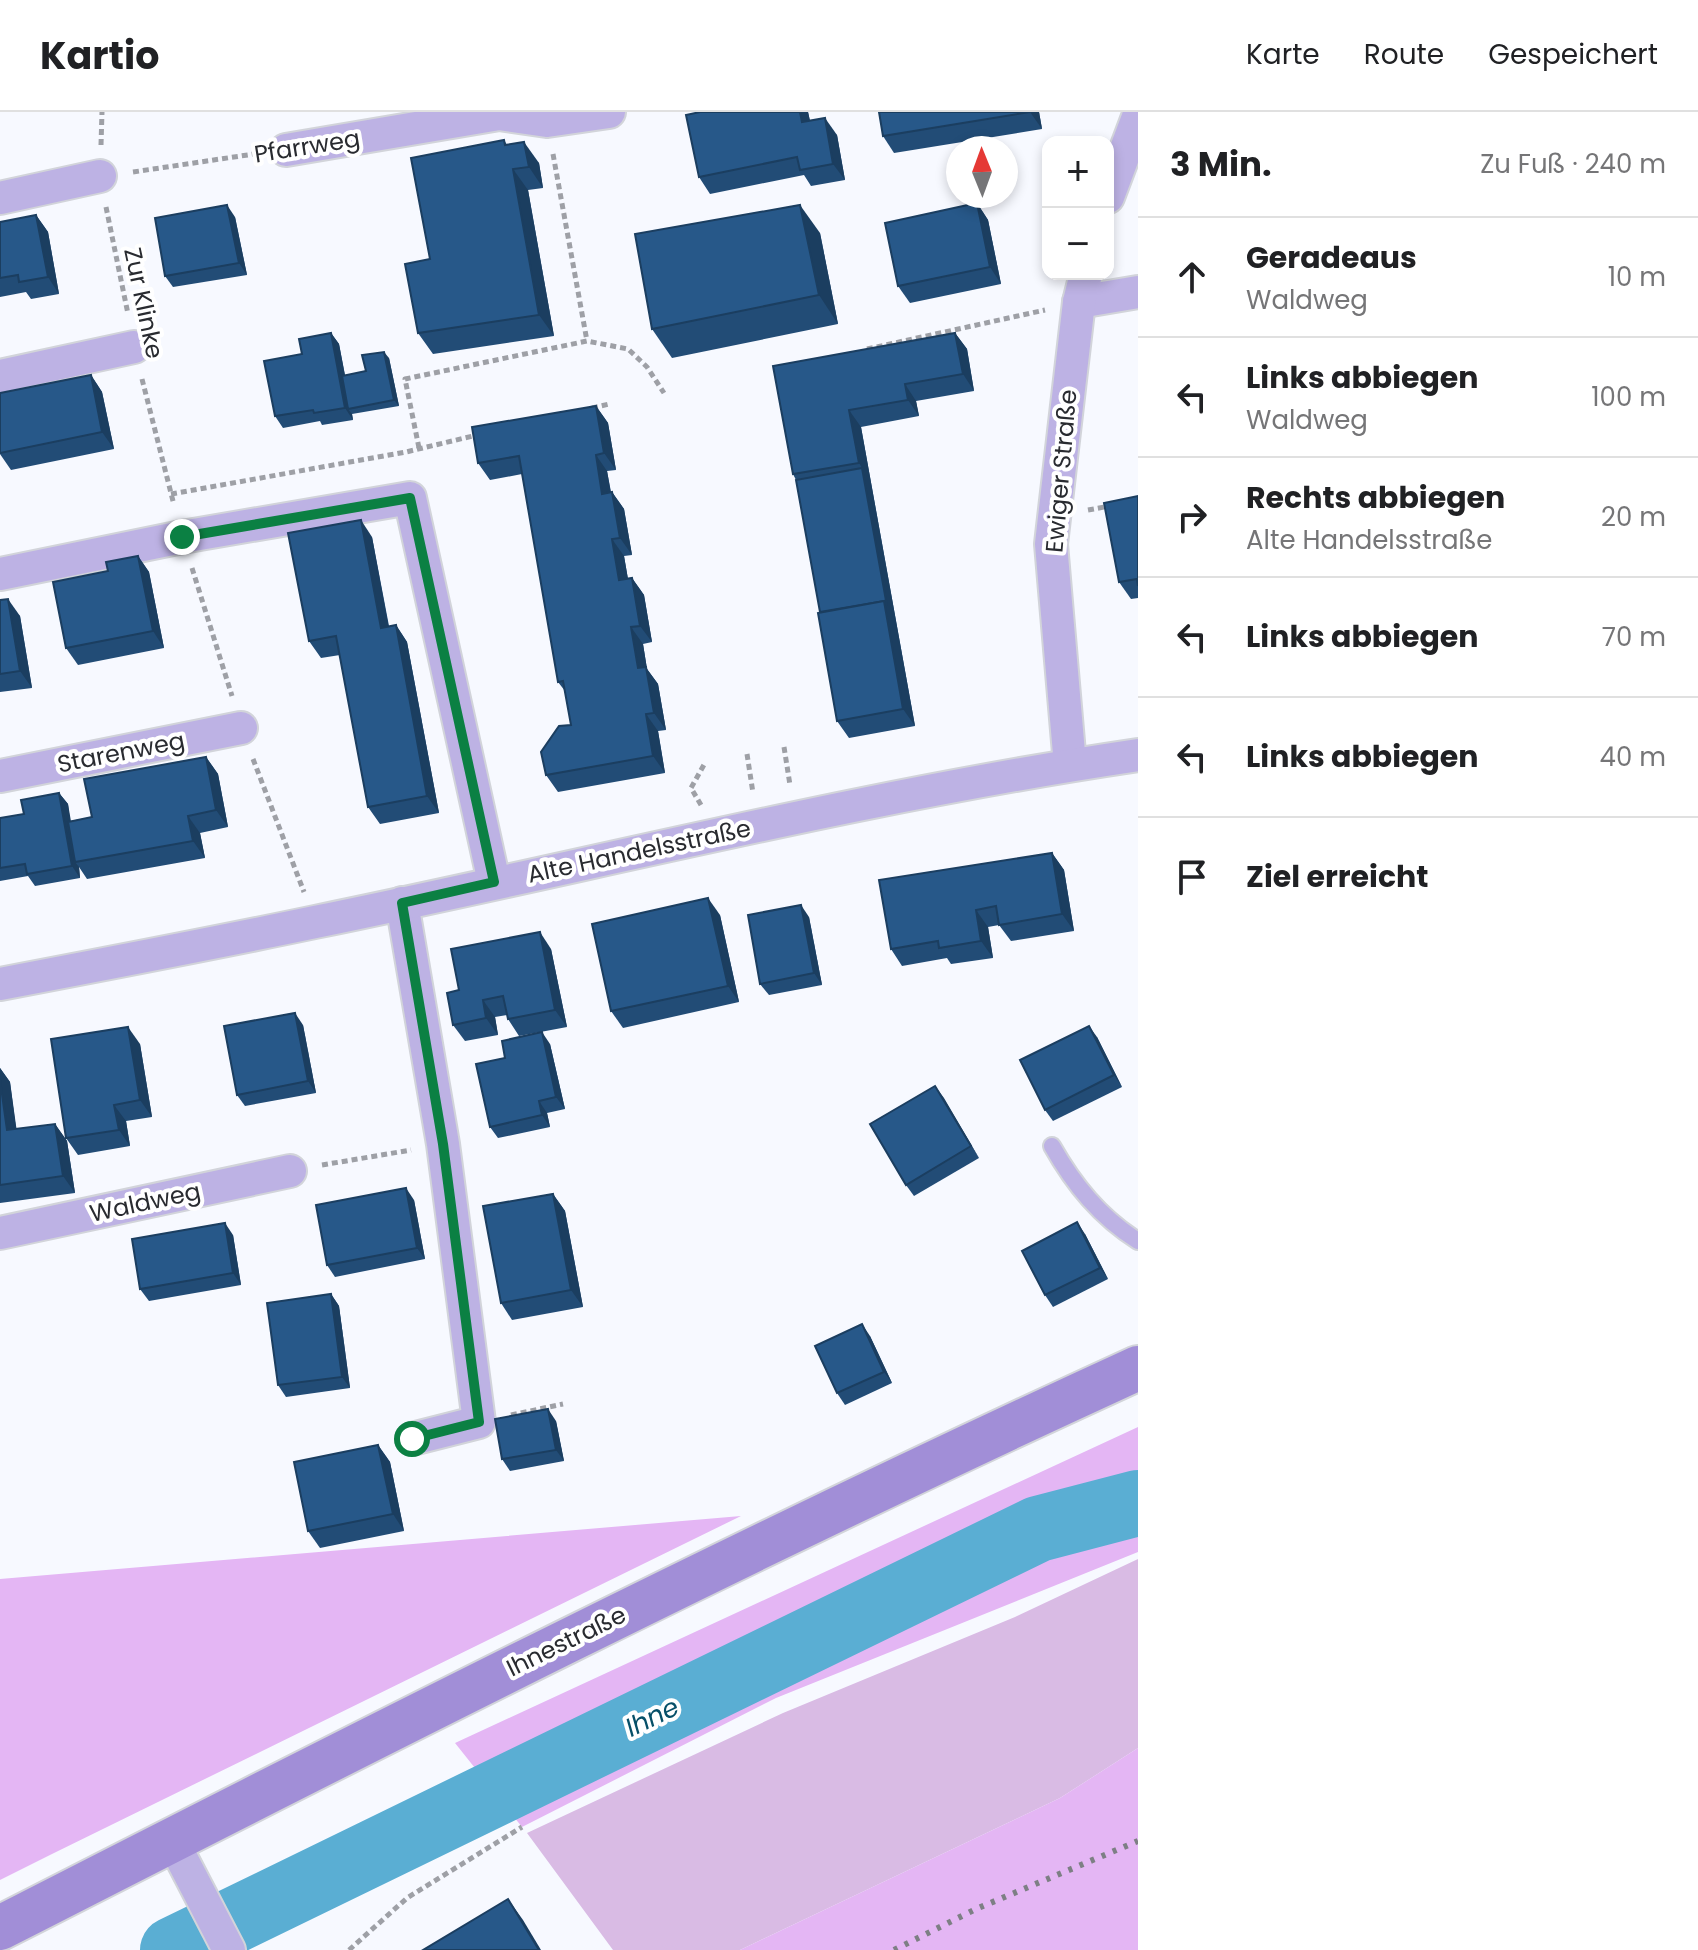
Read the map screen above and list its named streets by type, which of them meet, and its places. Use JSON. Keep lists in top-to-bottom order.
{
  "streets": {
    "main road": ["Ihnestraße"],
    "street": [
      "Pfarrweg",
      "Ewiger Straße",
      "Starenweg",
      "Alte Handelsstraße",
      "Waldweg"
    ],
    "path": ["Zur Klinke"]
  },
  "crossings": [
    ["Pfarrweg", "Zur Klinke"],
    ["Ewiger Straße", "Alte Handelsstraße"]
  ],
  "water": ["Ihne"],
  "north": "top",
  "page": {
    "header": "Kartio",
    "nav": ["Karte", "Route", "Gespeichert"],
    "heading": ["3 Min.", "Zu Fuß · 240 m"],
    "map_buttons": ["+", "−"],
    "list": [
      ["Geradeaus", "Waldweg", "10 m"],
      ["Links abbiegen", "Waldweg", "100 m"],
      ["Rechts abbiegen", "Alte Handelsstraße", "20 m"],
      ["Links abbiegen", "70 m"],
      ["Links abbiegen", "40 m"],
      "Ziel erreicht"
    ]
  }
}
